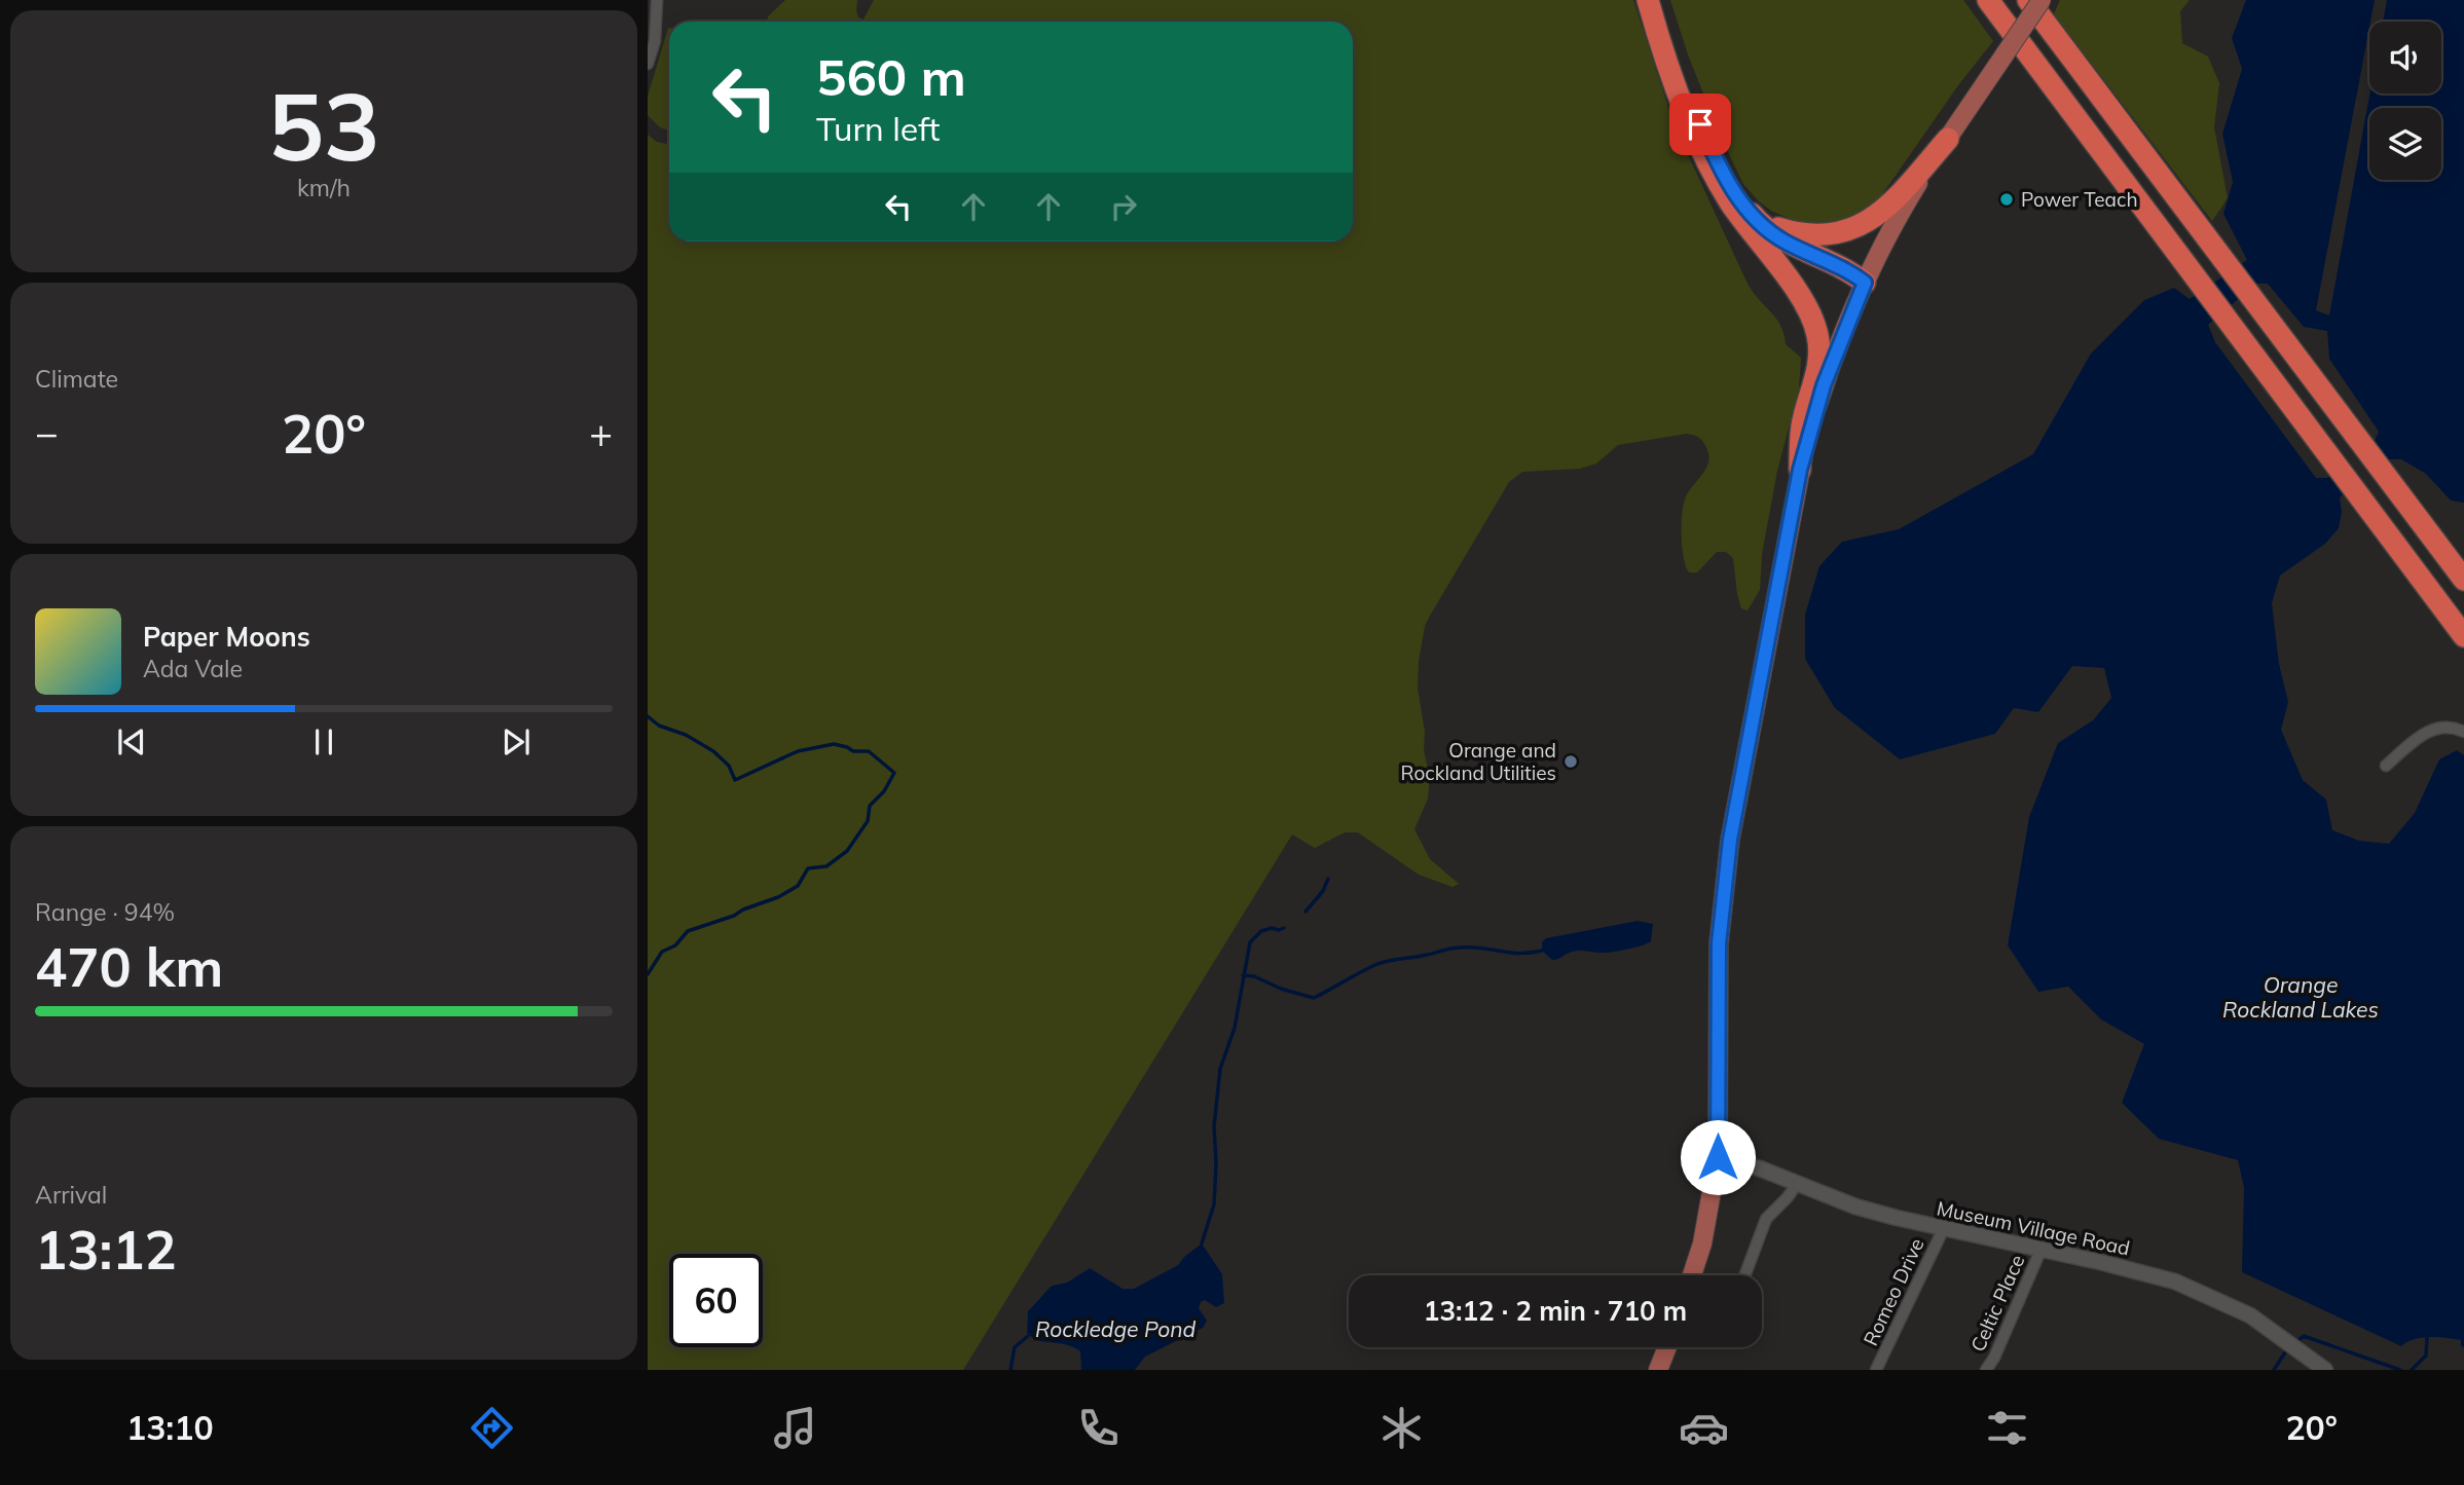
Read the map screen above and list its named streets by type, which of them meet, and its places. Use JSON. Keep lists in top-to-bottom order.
{
  "streets": {
    "street": ["Museum Village Road", "Romeo Drive", "Celtic Place"]
  },
  "crossings": [
    ["Museum Village Road", "Romeo Drive"],
    ["Museum Village Road", "Celtic Place"]
  ],
  "water": ["Orange Rockland Lakes", "Rockledge Pond"],
  "places": ["Power Teach", "Orange and Rockland Utilities"],
  "page": {
    "tile": [
      ["53", "km/h"],
      "Climate",
      ["Range · 94%", "470 km"],
      ["Arrival", "13:12"]
    ],
    "turn": ["560 m", "Turn left"],
    "heat": ["−", "20°", "+"],
    "song": ["Paper Moons", "Ada Vale"],
    "limit": "60",
    "trip": "13:12 · 2 min · 710 m",
    "tabs": ["13:10", "20°"]
  }
}
